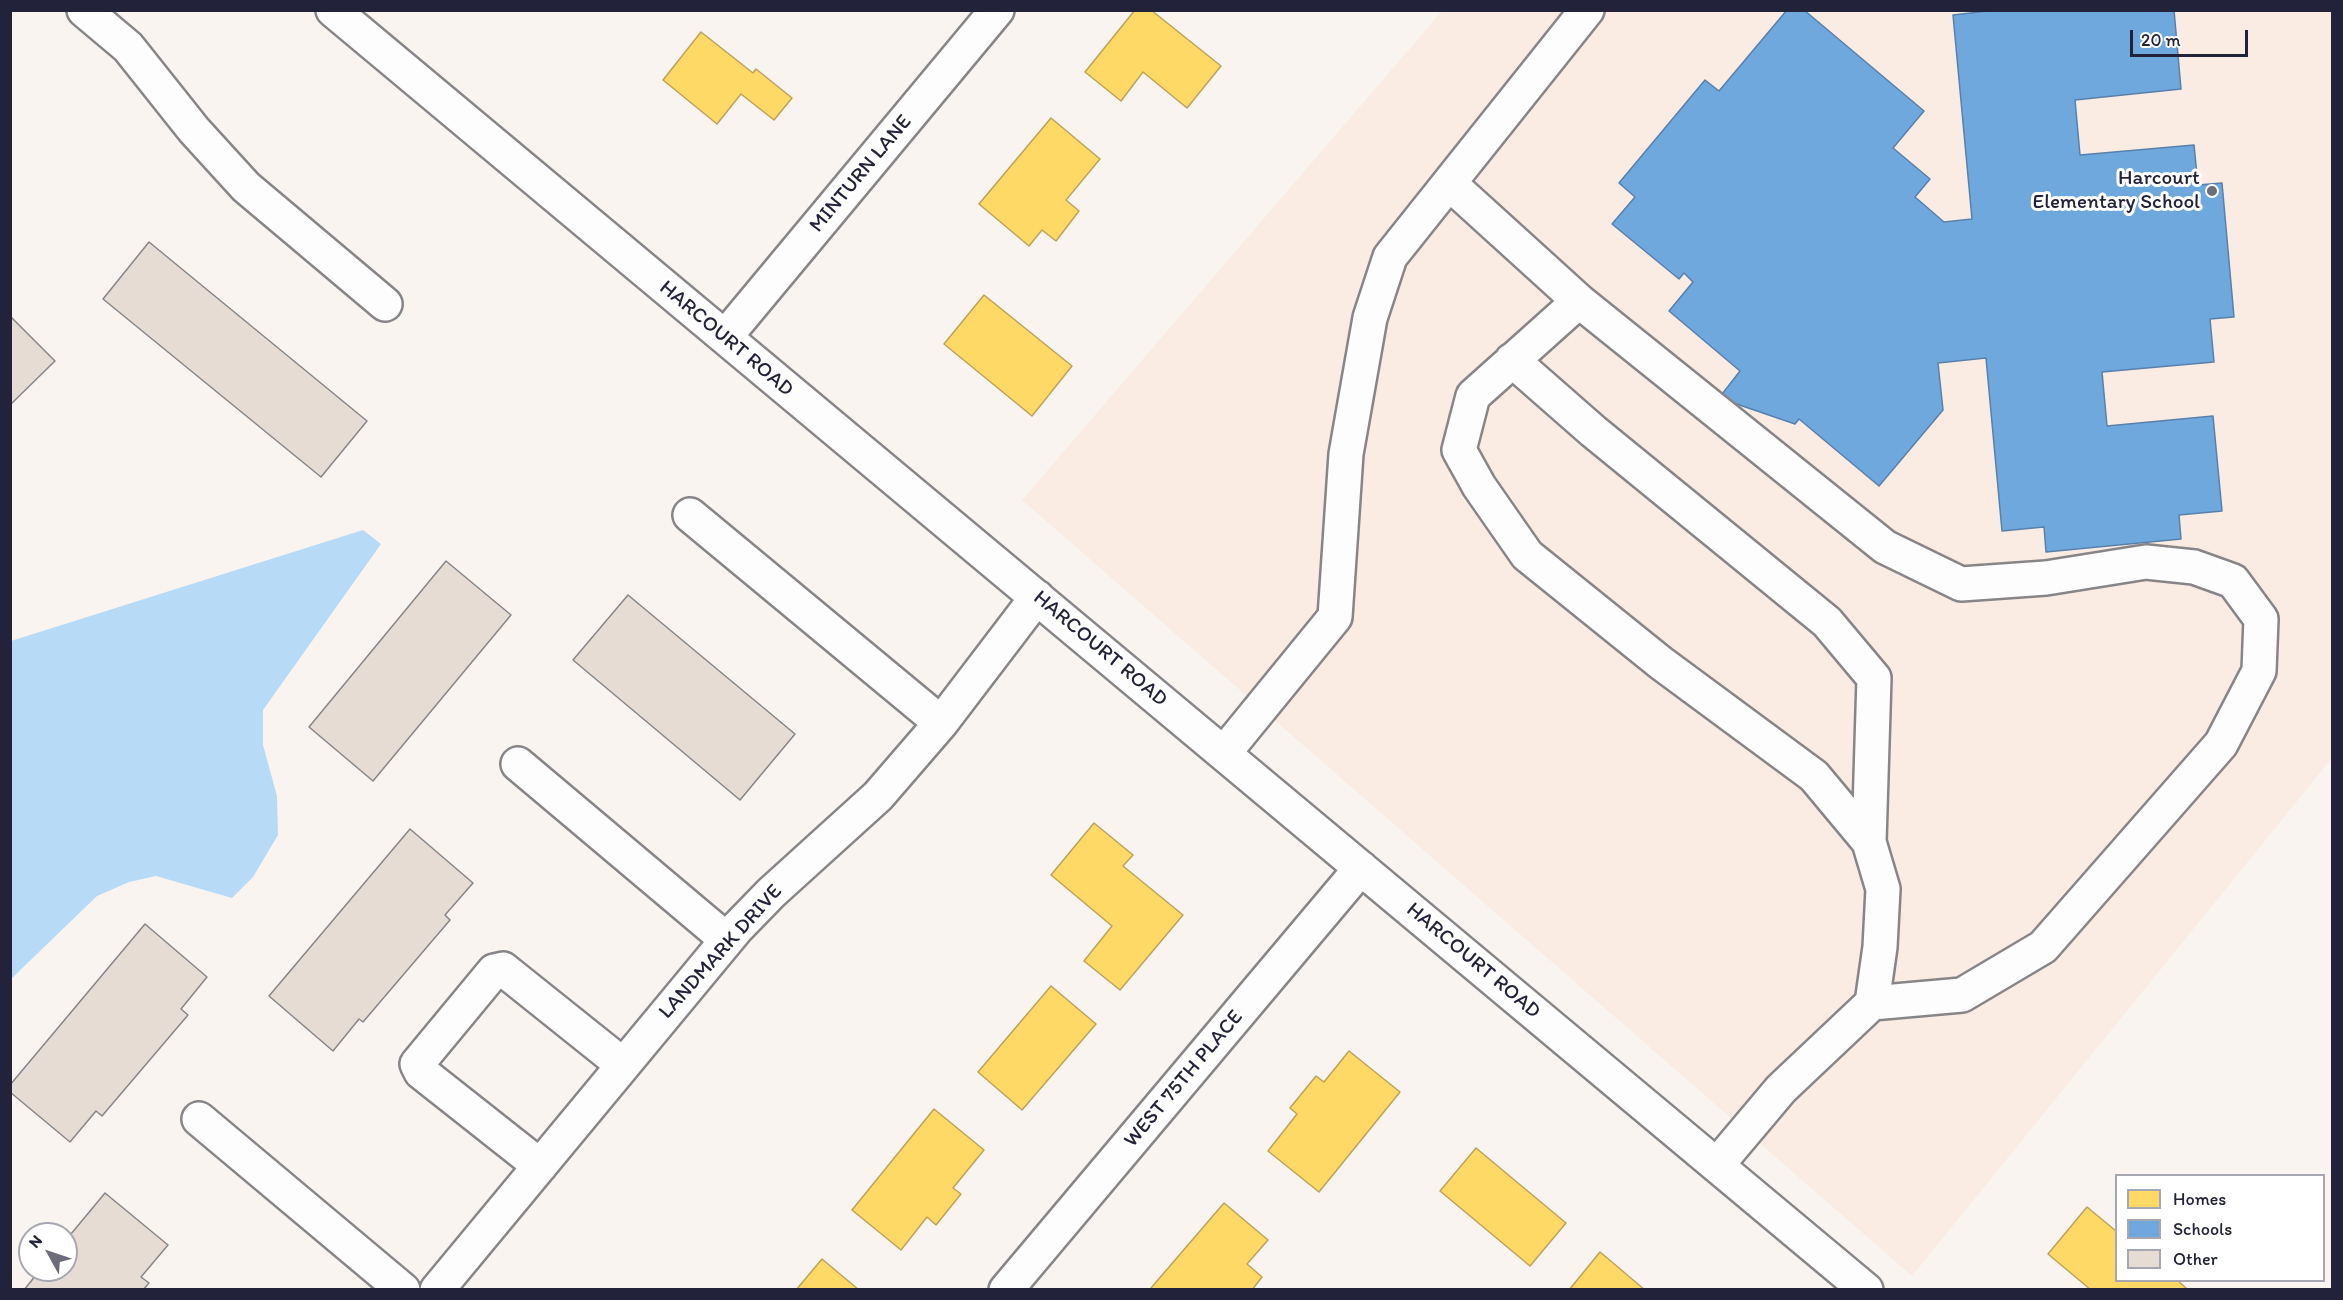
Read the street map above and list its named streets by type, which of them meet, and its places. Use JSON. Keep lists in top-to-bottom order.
{
  "streets": {
    "street": [
      "MINTURN LANE",
      "HARCOURT ROAD",
      "LANDMARK DRIVE",
      "WEST 75TH PLACE"
    ]
  },
  "crossings": [
    ["MINTURN LANE", "HARCOURT ROAD"],
    ["HARCOURT ROAD", "LANDMARK DRIVE"],
    ["HARCOURT ROAD", "WEST 75TH PLACE"]
  ],
  "places": ["Harcourt Elementary School"],
  "legend": ["Homes", "Schools", "Other"],
  "scale_bar": "20 m",
  "north": "top left"
}
